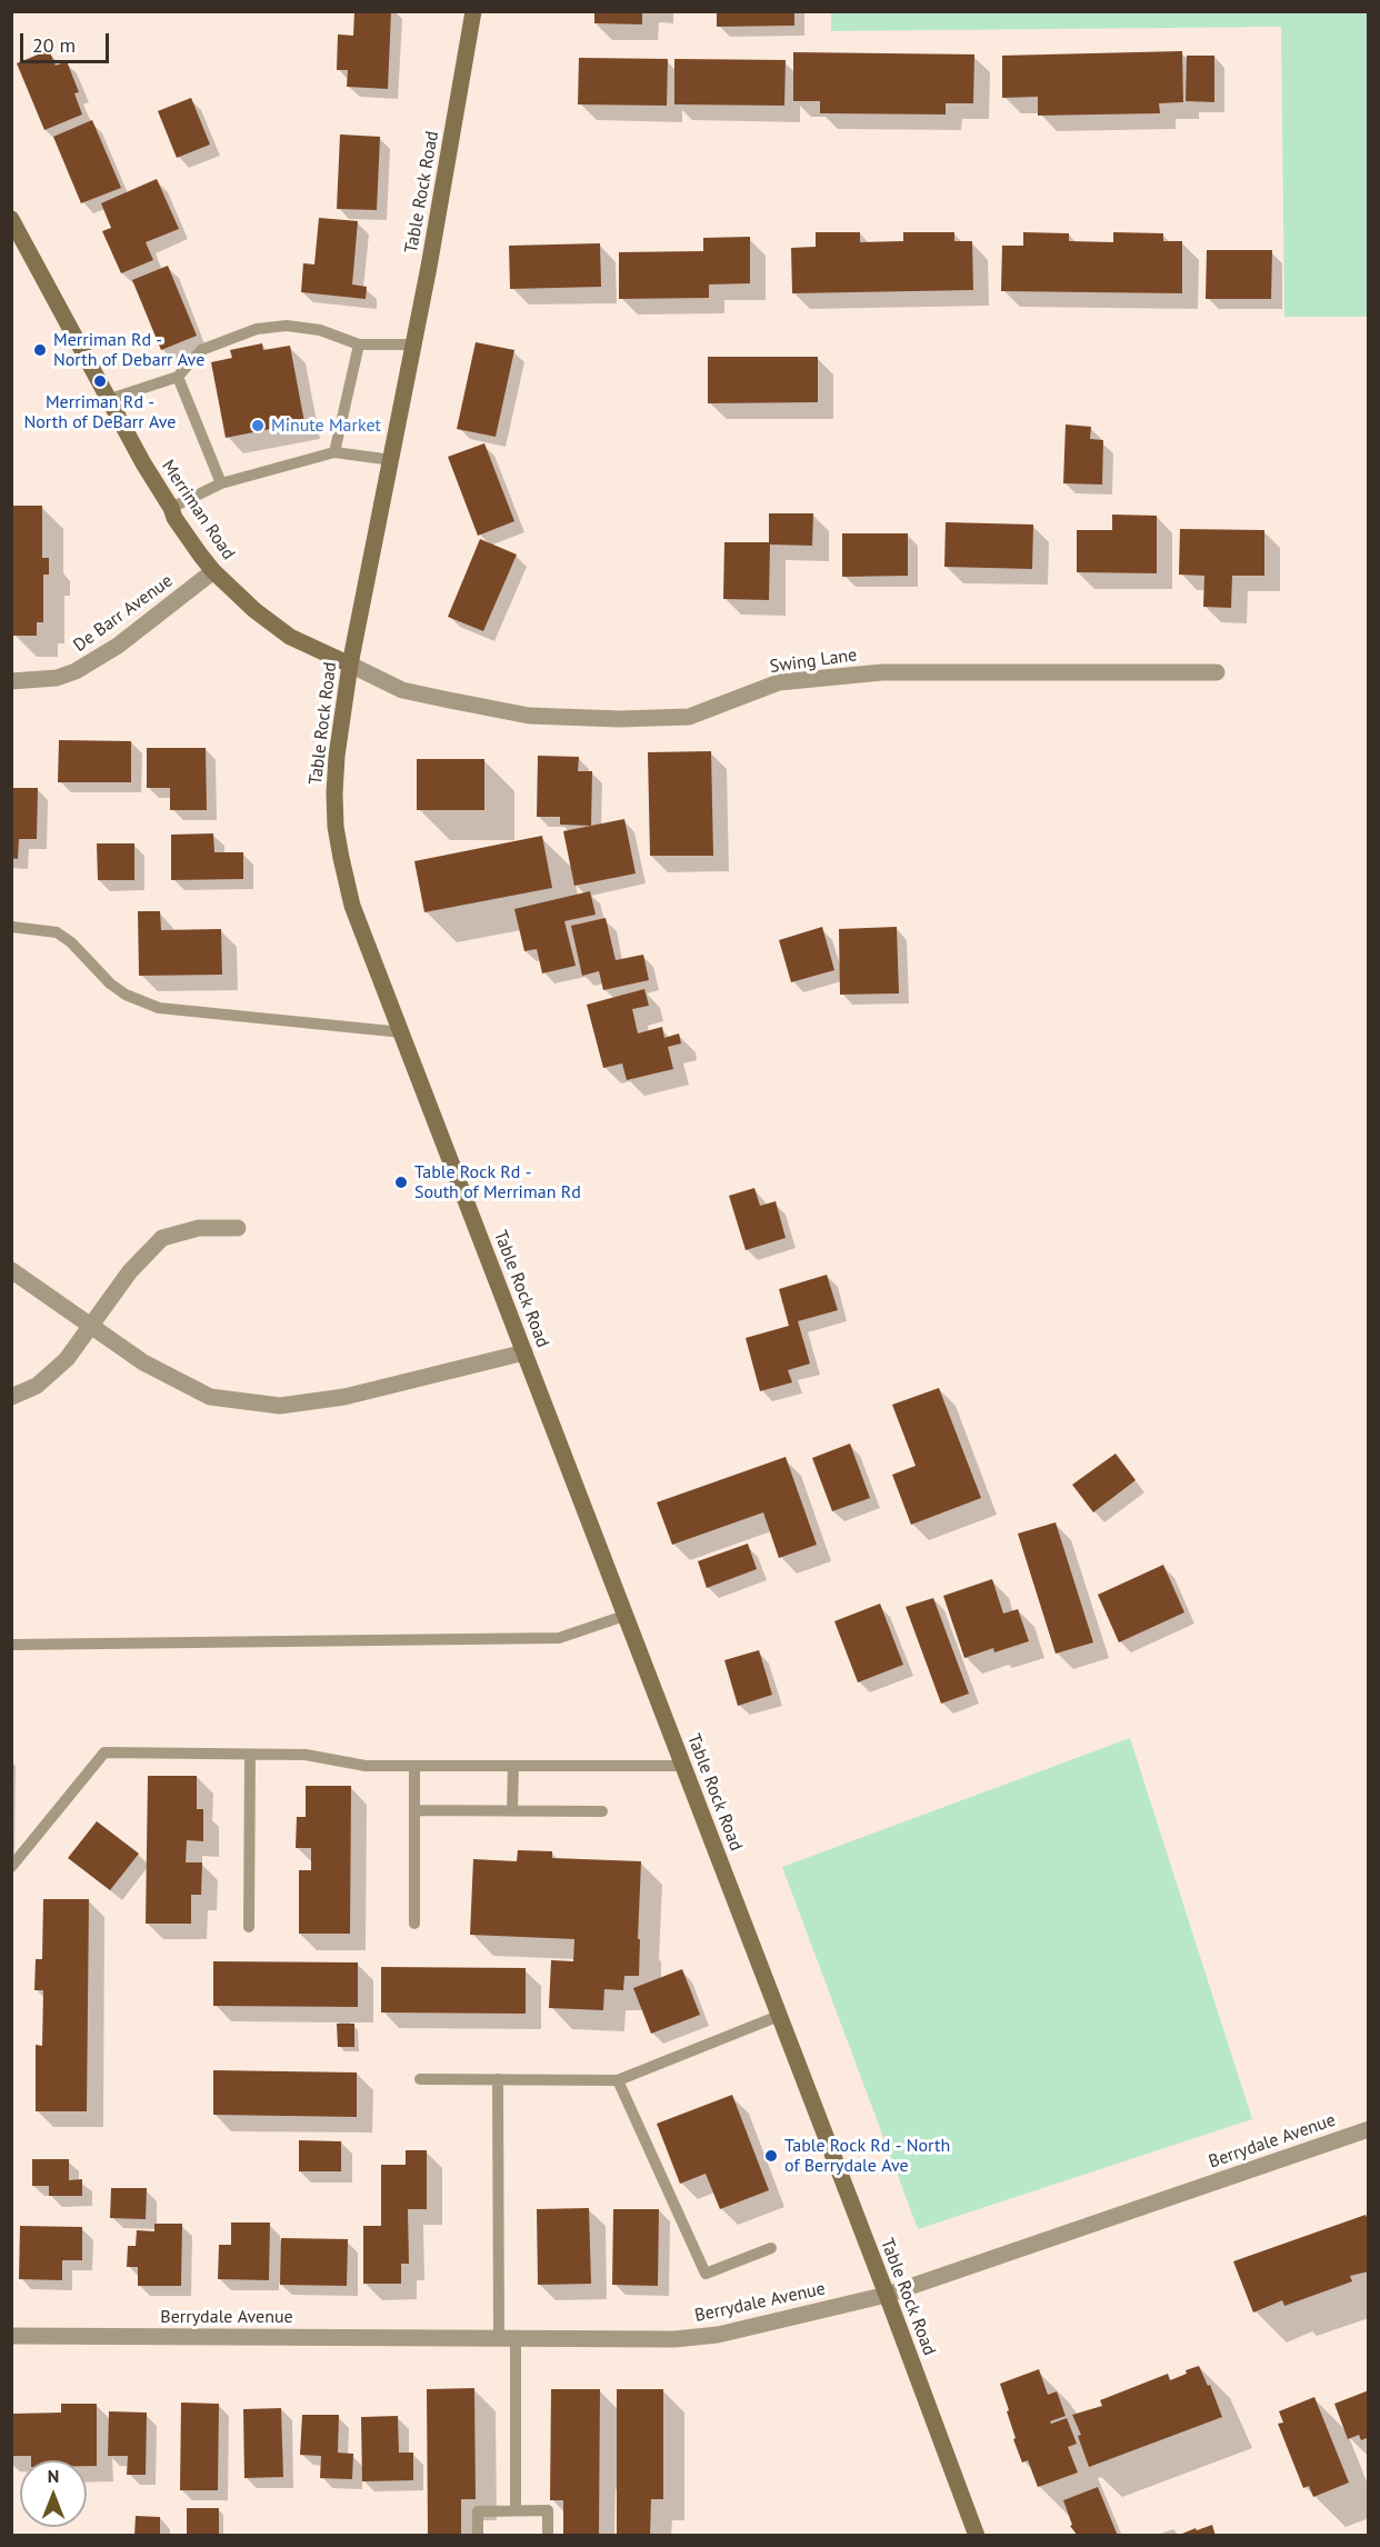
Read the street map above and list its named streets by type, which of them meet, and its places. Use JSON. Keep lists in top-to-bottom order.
{
  "streets": {
    "main road": ["Table Rock Road", "Merriman Road"],
    "street": ["De Barr Avenue", "Swing Lane", "Berrydale Avenue"]
  },
  "crossings": [
    ["Table Rock Road", "Merriman Road"],
    ["Table Rock Road", "Swing Lane"],
    ["Table Rock Road", "Berrydale Avenue"],
    ["Merriman Road", "De Barr Avenue"],
    ["Merriman Road", "Swing Lane"]
  ],
  "places": [
    "Merriman Rd - North of Debarr Ave",
    "Merriman Rd - North of DeBarr Ave",
    "Minute Market",
    "Table Rock Rd - South of Merriman Rd",
    "Table Rock Rd - North of Berrydale Ave"
  ],
  "scale_bar": "20 m",
  "north": "top"
}
